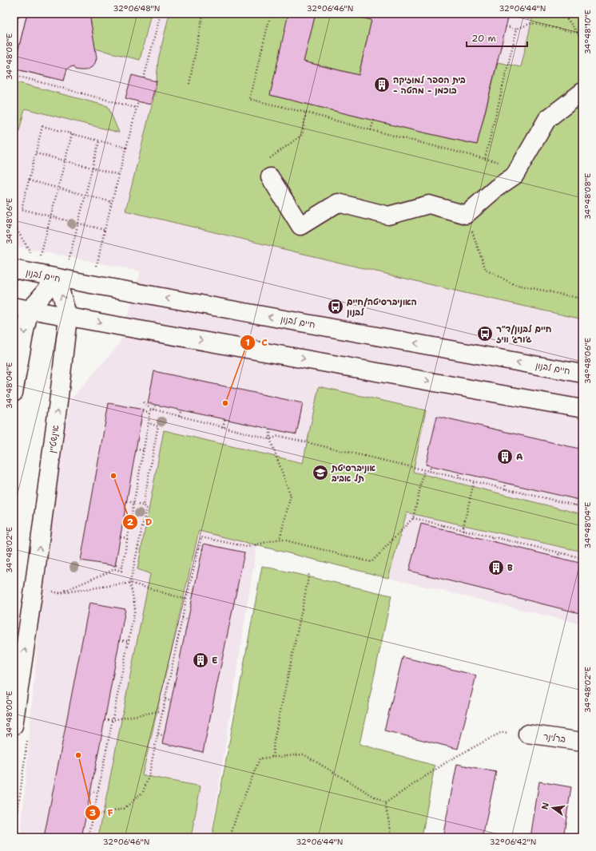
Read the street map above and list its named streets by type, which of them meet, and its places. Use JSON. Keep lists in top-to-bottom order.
{
  "streets": {
    "main road": ["חיים לבנון", "אינשטיין", "ברלינר"]
  },
  "crossings": [
    ["חיים לבנון", "אינשטיין"]
  ],
  "one_way": ["אינשטיין"],
  "places": {
    "building": [
      "בית הספר למוזיקה - בוכמן - מהטה",
      "A",
      "B",
      "E"
    ],
    "bus stop": ["האוניברסיטה/חיים לבנון", "חיים לבנון/ד״ר ג׳ורג׳ וויז"],
    "other": ["C", "D", "F"],
    "school or university": ["אוניברסיטת תל אביב"]
  },
  "scale_bar": "20 m",
  "north": "left",
  "coordinates": [
    "32°06'48\"N",
    "32°06'46\"N",
    "32°06'44\"N",
    "34°48'10\"E",
    "34°48'08\"E",
    "34°48'06\"E",
    "34°48'04\"E",
    "34°48'02\"E",
    "34°48'00\"E",
    "32°06'42\"N"
  ]
}
